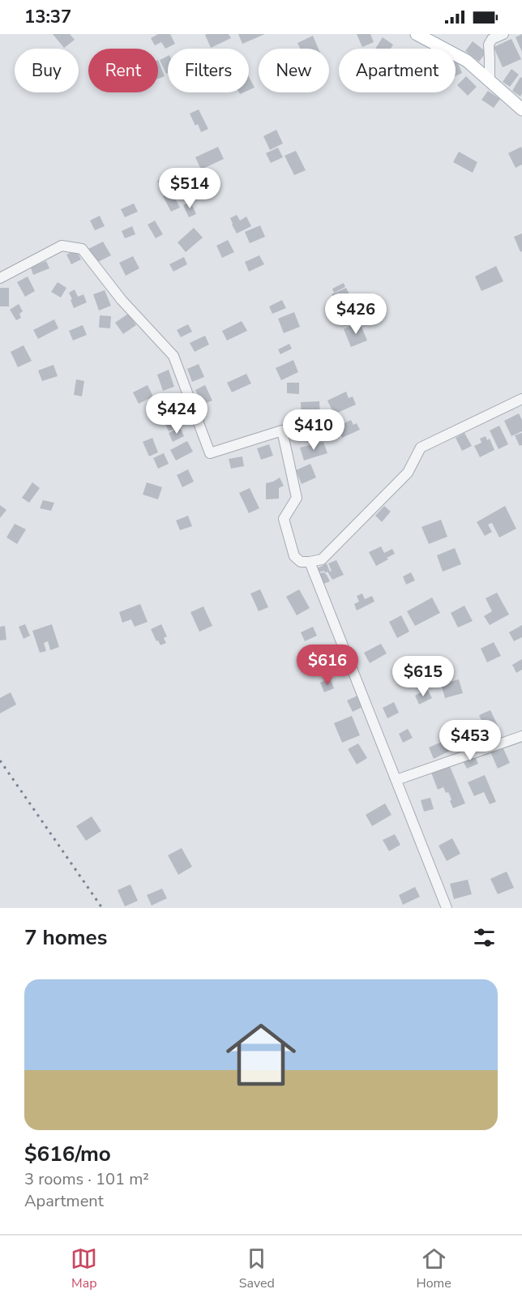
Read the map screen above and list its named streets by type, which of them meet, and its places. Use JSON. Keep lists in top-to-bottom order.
{
  "page": {
    "status": "13:37",
    "chip": [
      "Buy",
      "Rent",
      "Filters",
      "New",
      "Apartment"
    ],
    "price": [
      "$514",
      "$426",
      "$424",
      "$410",
      "$616",
      "$615",
      "$453"
    ],
    "heading": "7 homes",
    "list": [
      {
        "name": "$616/mo",
        "note": "3 rooms · 101 m² · Apartment"
      }
    ],
    "tabs": ["Map", "Saved", "Home"]
  }
}
